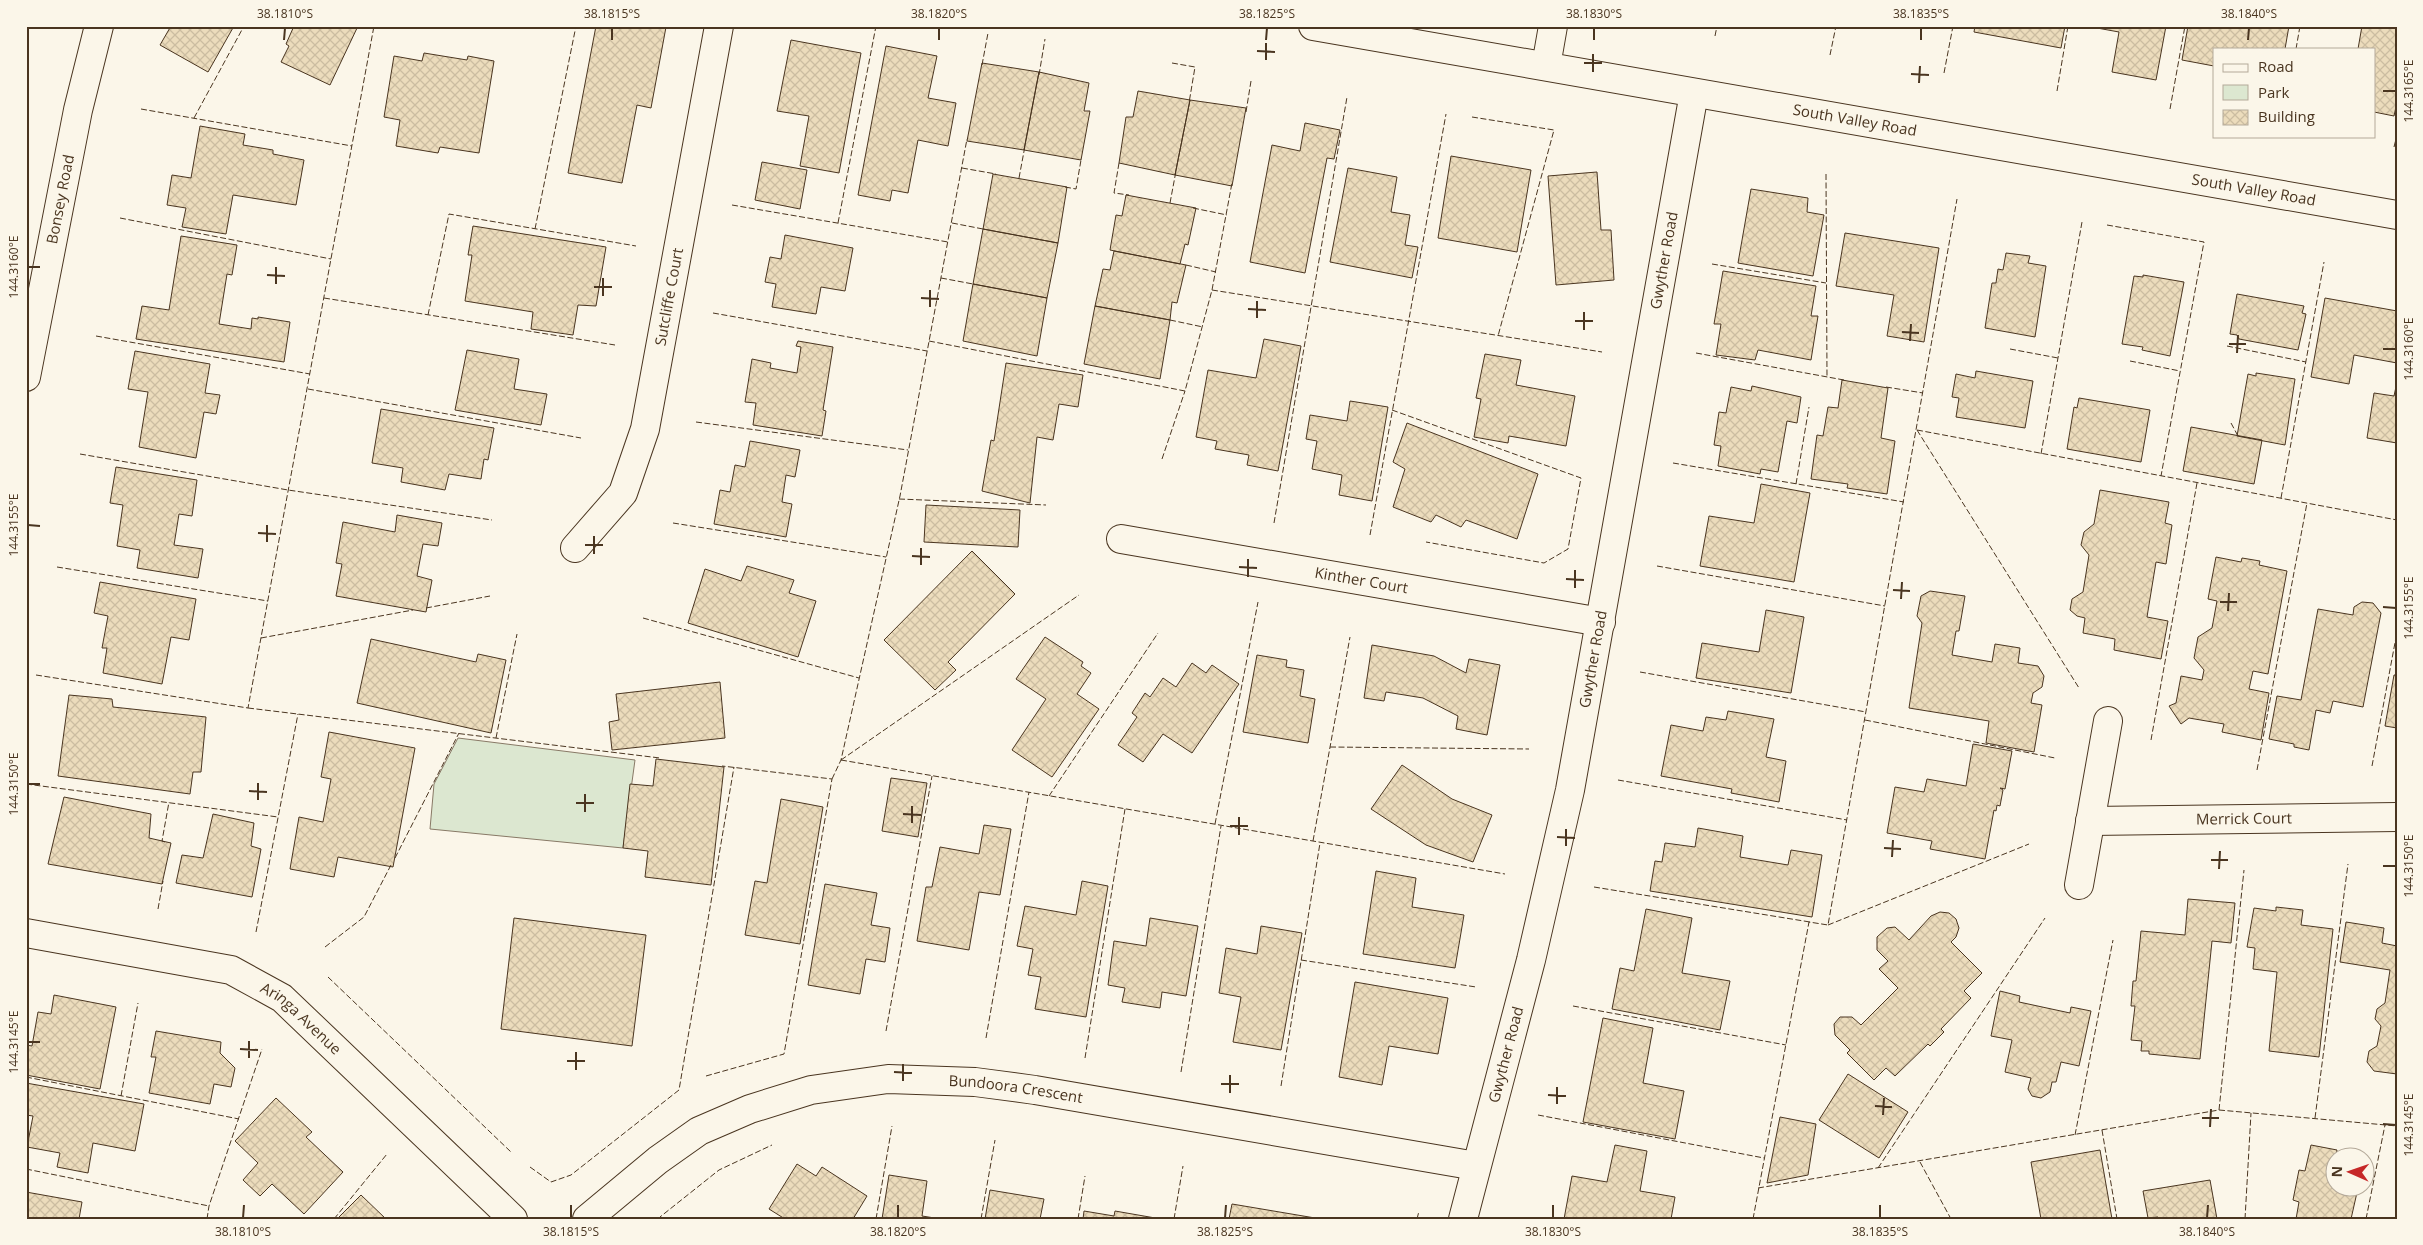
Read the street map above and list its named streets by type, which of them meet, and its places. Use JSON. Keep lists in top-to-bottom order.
{
  "streets": {
    "street": [
      "South Valley Road",
      "Bonsey Road",
      "Gwyther Road",
      "Sutcliffe Court",
      "Kinther Court",
      "Merrick Court",
      "Aringa Avenue",
      "Bundoora Crescent"
    ]
  },
  "crossings": [
    ["South Valley Road", "Gwyther Road"],
    ["Gwyther Road", "Kinther Court"],
    ["Gwyther Road", "Bundoora Crescent"]
  ],
  "legend": ["Road", "Park", "Building"],
  "north": "left",
  "coordinates": [
    "38.1810°S",
    "38.1815°S",
    "38.1820°S",
    "38.1825°S",
    "38.1830°S",
    "38.1835°S",
    "38.1840°S",
    "144.3165°E",
    "144.3160°E",
    "144.3155°E",
    "144.3150°E",
    "144.3145°E"
  ]
}
